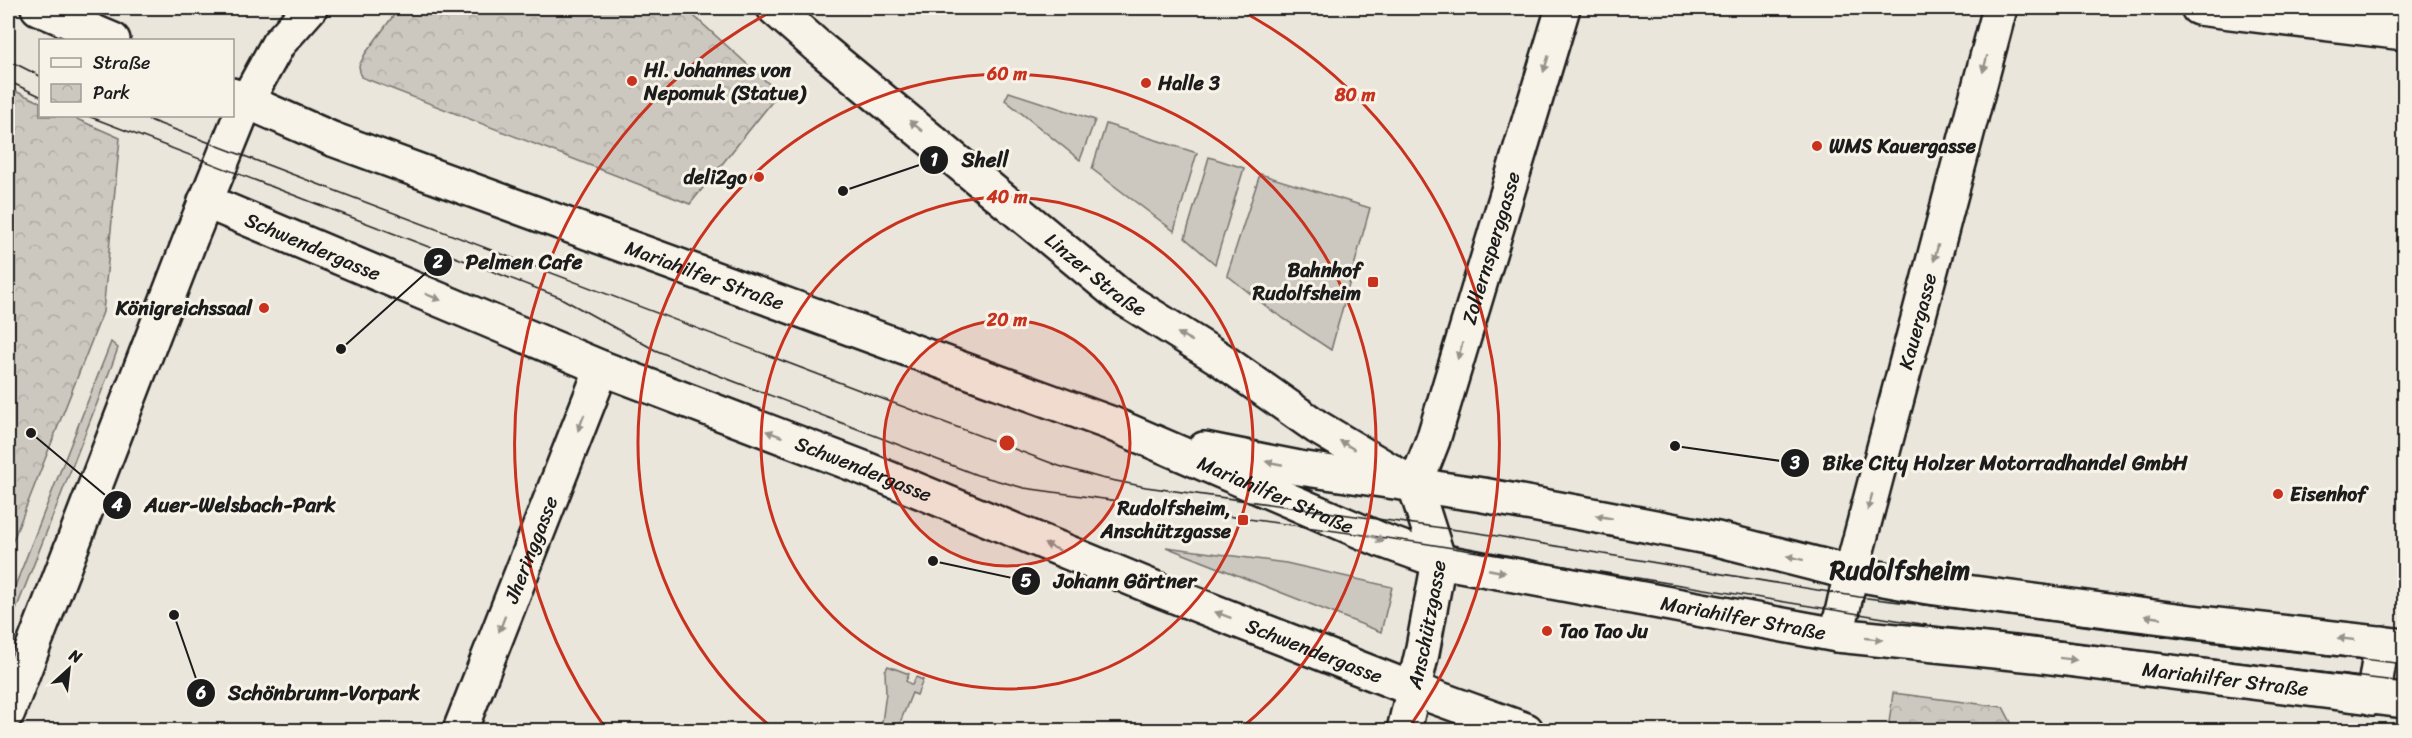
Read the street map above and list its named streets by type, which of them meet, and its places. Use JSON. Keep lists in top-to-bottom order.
{
  "streets": {
    "street": [
      "Schwendergasse",
      "Zollernsperggasse",
      "Linzer Straße",
      "Mariahilfer Straße",
      "Kauergasse",
      "Jheringgasse",
      "Anschützgasse"
    ]
  },
  "crossings": [
    ["Schwendergasse", "Jheringgasse"],
    ["Schwendergasse", "Anschützgasse"],
    ["Zollernsperggasse", "Linzer Straße"],
    ["Zollernsperggasse", "Mariahilfer Straße"],
    ["Zollernsperggasse", "Anschützgasse"],
    ["Linzer Straße", "Mariahilfer Straße"],
    ["Linzer Straße", "Anschützgasse"],
    ["Mariahilfer Straße", "Kauergasse"],
    ["Mariahilfer Straße", "Anschützgasse"]
  ],
  "one_way": [
    "Zollernsperggasse",
    "Linzer Straße",
    "Kauergasse",
    "Jheringgasse"
  ],
  "districts": ["Rudolfsheim"],
  "places": {
    "other": [
      "Hl. Johannes von Nepomuk (Statue)",
      "Halle 3",
      "WMS Kauergasse",
      "deli2go",
      "Shell",
      "Königreichssaal",
      "Pelmen Cafe",
      "Auer-Welsbach-Park",
      "Bike City Holzer Motorradhandel GmbH",
      "Eisenhof",
      "Johann Gärtner",
      "Schönbrunn-Vorpark",
      "Tao Tao Ju"
    ],
    "transit": ["Bahnhof Rudolfsheim", "Rudolfsheim, Anschützgasse"]
  },
  "legend": ["Straße", "Park"],
  "north": "top right",
  "rings": [
    "60 m",
    "80 m",
    "40 m",
    "20 m"
  ]
}
